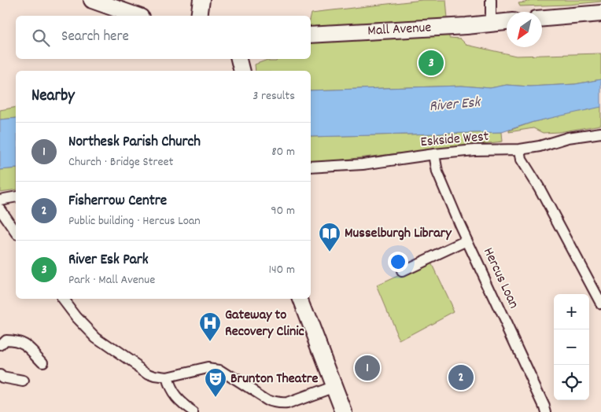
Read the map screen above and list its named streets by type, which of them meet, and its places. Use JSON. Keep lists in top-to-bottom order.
{
  "streets": {
    "main road": ["Mall Avenue"],
    "street": ["Eskside West", "Hercus Loan"]
  },
  "crossings": [
    ["Eskside West", "Hercus Loan"]
  ],
  "water": ["River Esk"],
  "places": {
    "library": ["Musselburgh Library"],
    "hospital": ["Gateway to Recovery Clinic"],
    "theatre": ["Brunton Theatre"]
  },
  "north": "bottom left",
  "page": {
    "search": "Search here",
    "pins": ["3", "1", "2"],
    "heading": ["Nearby", "3 results"],
    "list": [
      {
        "mark": "1",
        "name": "Northesk Parish Church",
        "note": "Church · Bridge Street",
        "value": "80 m"
      },
      {
        "mark": "2",
        "name": "Fisherrow Centre",
        "note": "Public building · Hercus Loan",
        "value": "90 m"
      },
      {
        "mark": "3",
        "name": "River Esk Park",
        "note": "Park · Mall Avenue",
        "value": "140 m"
      }
    ],
    "map_buttons": ["+", "−"]
  }
}
